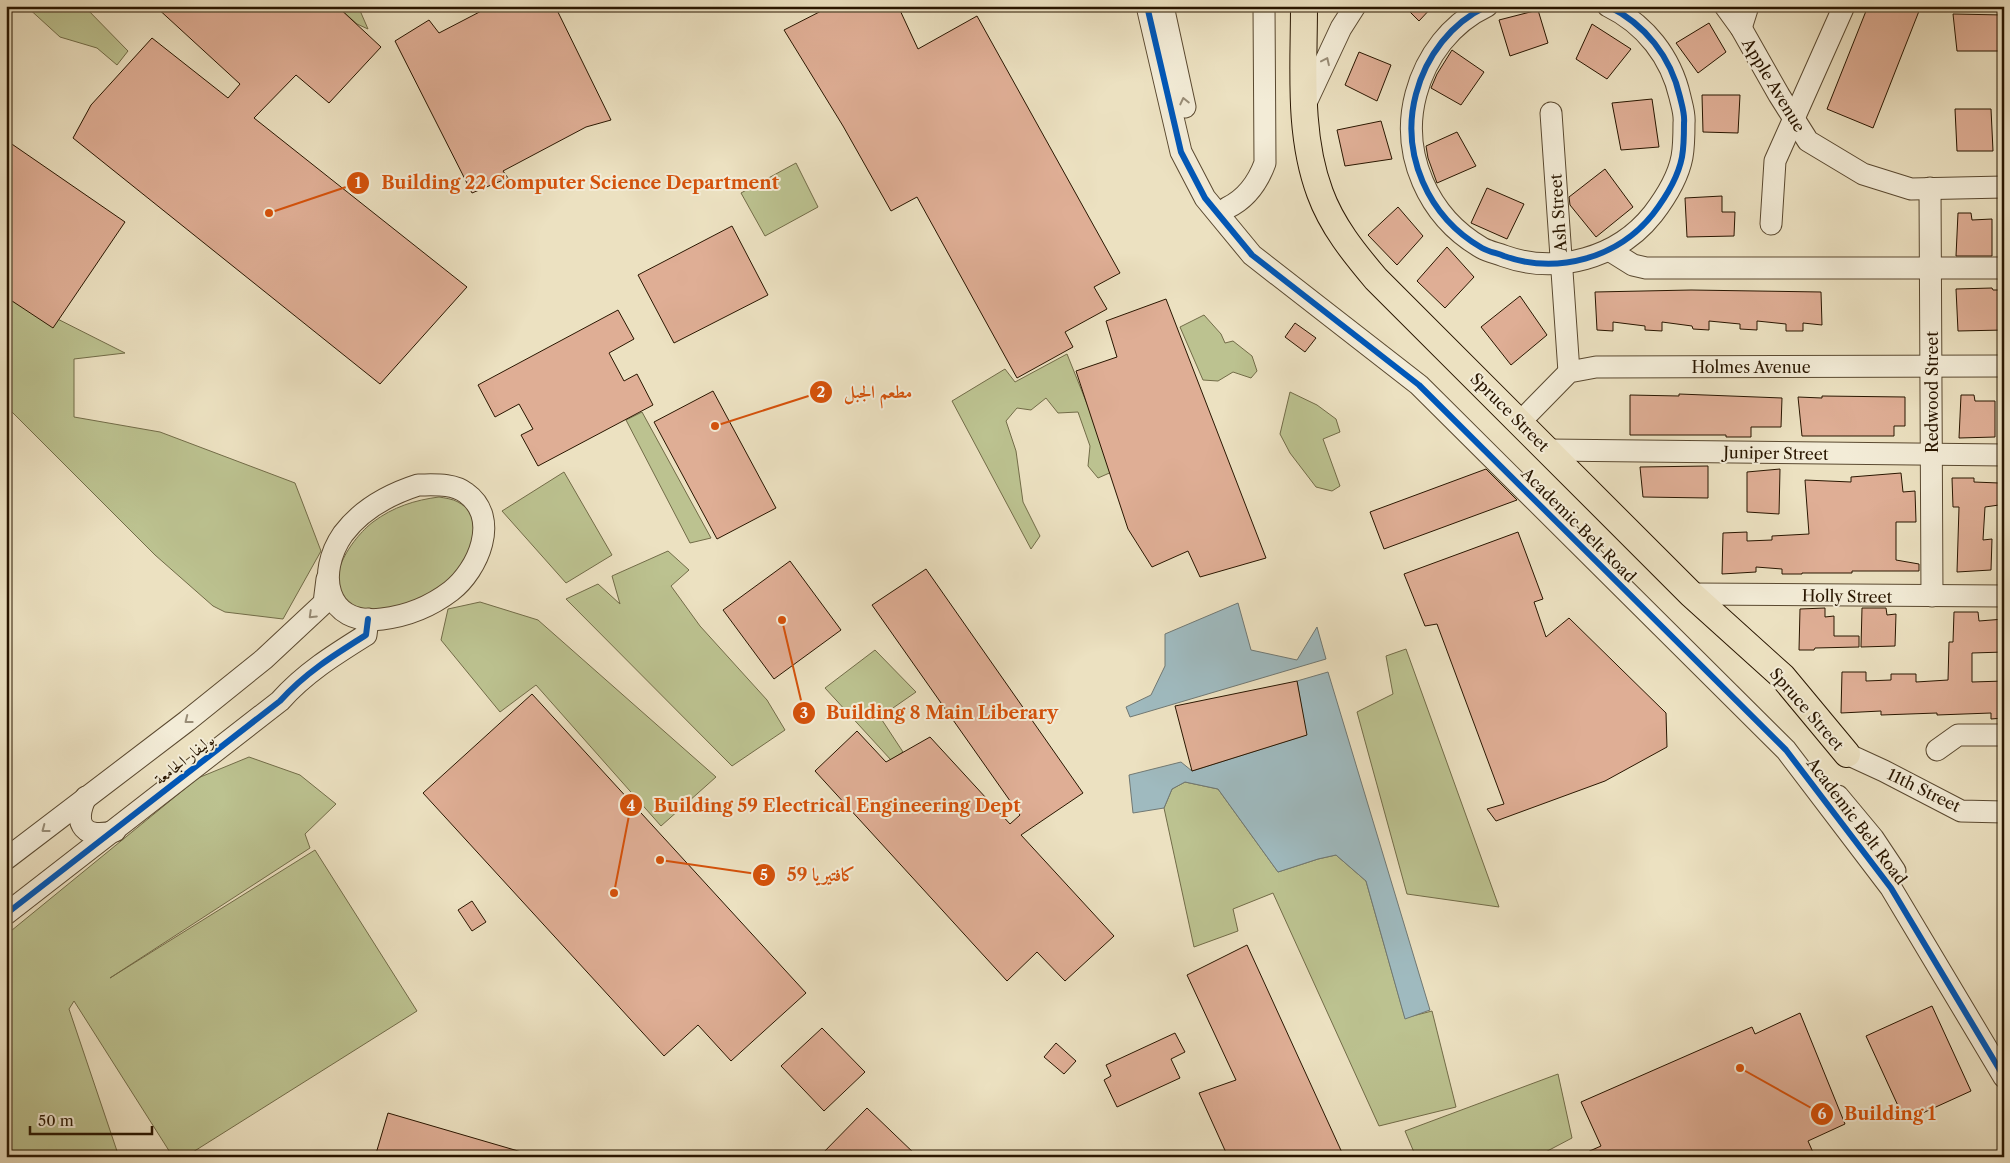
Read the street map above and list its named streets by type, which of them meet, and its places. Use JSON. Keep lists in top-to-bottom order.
{
  "streets": {
    "main road": ["Spruce Street"],
    "street": [
      "Apple Avenue",
      "Ash Street",
      "Holmes Avenue",
      "Redwood Street",
      "Juniper Street",
      "Academic Belt Road",
      "Holly Street",
      "بوليفار الجامعة",
      "11th Street"
    ]
  },
  "crossings": [
    ["Apple Avenue", "Redwood Street"],
    ["Ash Street", "Holmes Avenue"],
    ["Holmes Avenue", "Redwood Street"],
    ["Redwood Street", "Juniper Street"],
    ["Redwood Street", "Holly Street"],
    ["Spruce Street", "Juniper Street"],
    ["Spruce Street", "Holly Street"],
    ["Spruce Street", "11th Street"]
  ],
  "places": [
    "Building 22 Computer Science Department",
    "مطعم الجبل",
    "Building 8 Main Liberary",
    "كافتيريا 59",
    "Building 59 Electrical Engineering Dept",
    "Building 1"
  ],
  "scale_bar": "50 m"
}
